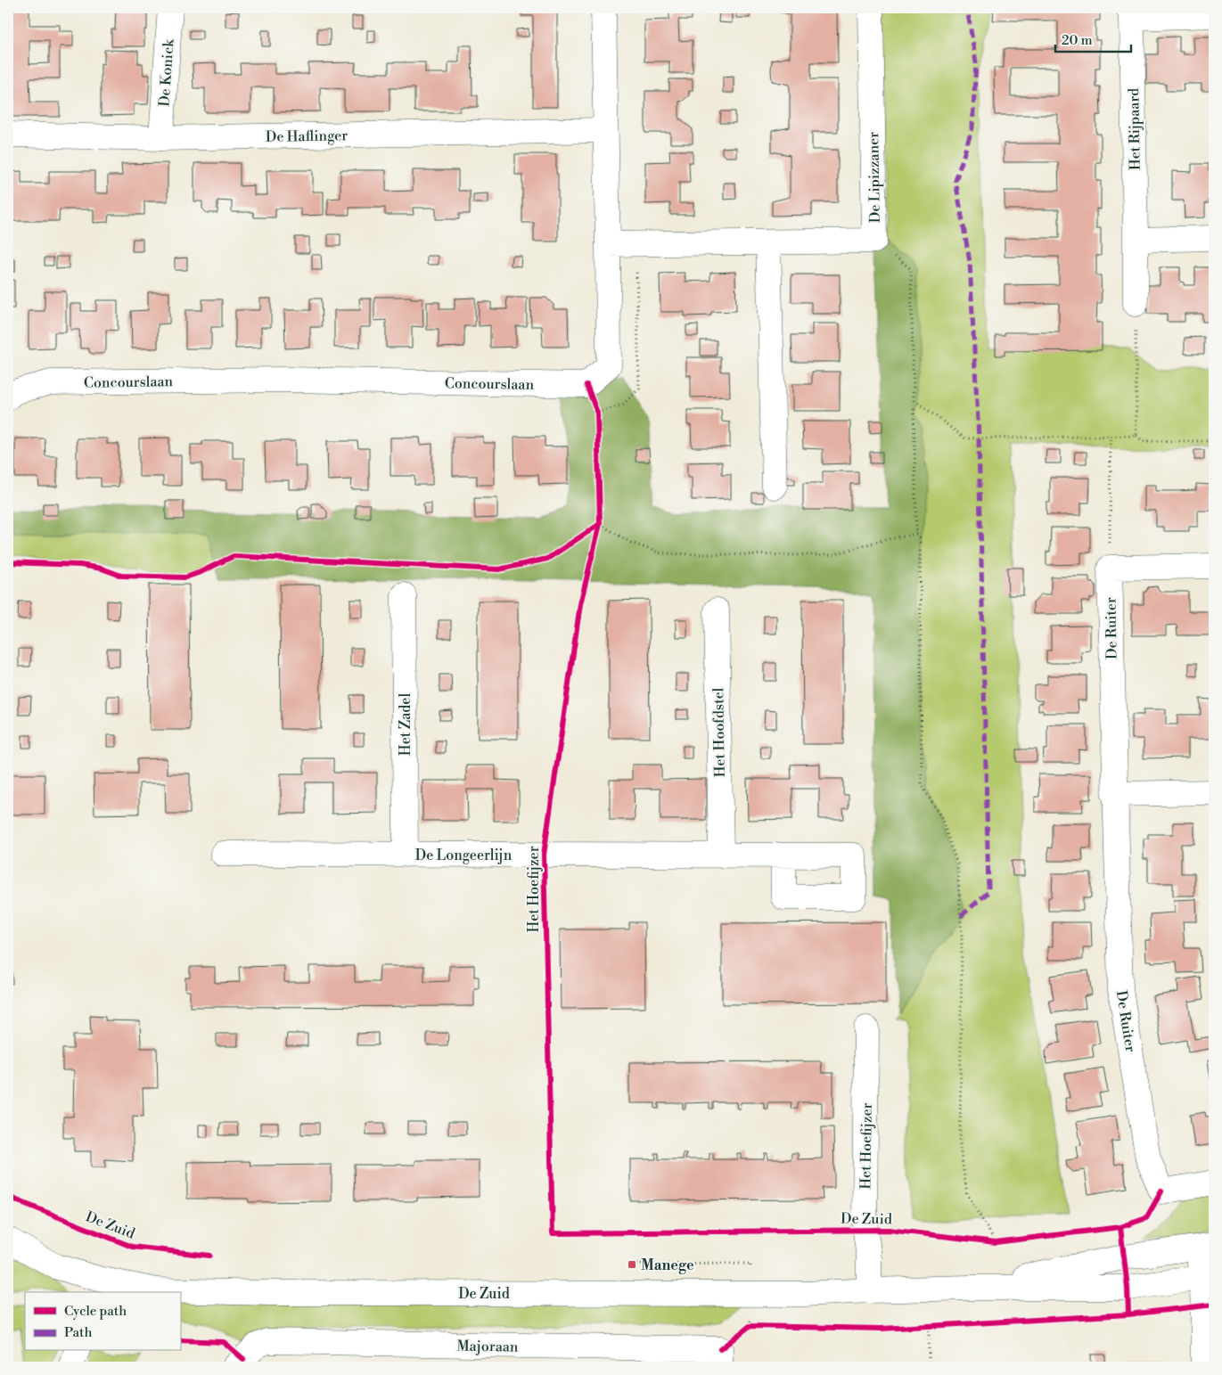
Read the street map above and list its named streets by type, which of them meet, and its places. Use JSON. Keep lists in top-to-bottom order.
{
  "streets": {
    "street": [
      "De Konick",
      "Het Rijpaard",
      "De Haflinger",
      "De Lipizzaner",
      "Concourslaan",
      "De Ruiter",
      "Het Zadel",
      "Het Hoofdstel",
      "De Longeerlijn",
      "Het Hoefijzer",
      "De Zuid",
      "Majoraan"
    ]
  },
  "crossings": [
    ["De Konick", "De Haflinger"],
    ["Het Zadel", "De Longeerlijn"],
    ["Het Hoofdstel", "De Longeerlijn"],
    ["Het Hoefijzer", "De Zuid"]
  ],
  "places": {
    "transit": ["Manege"]
  },
  "legend": ["Cycle path", "Path"],
  "scale_bar": "20 m"
}
